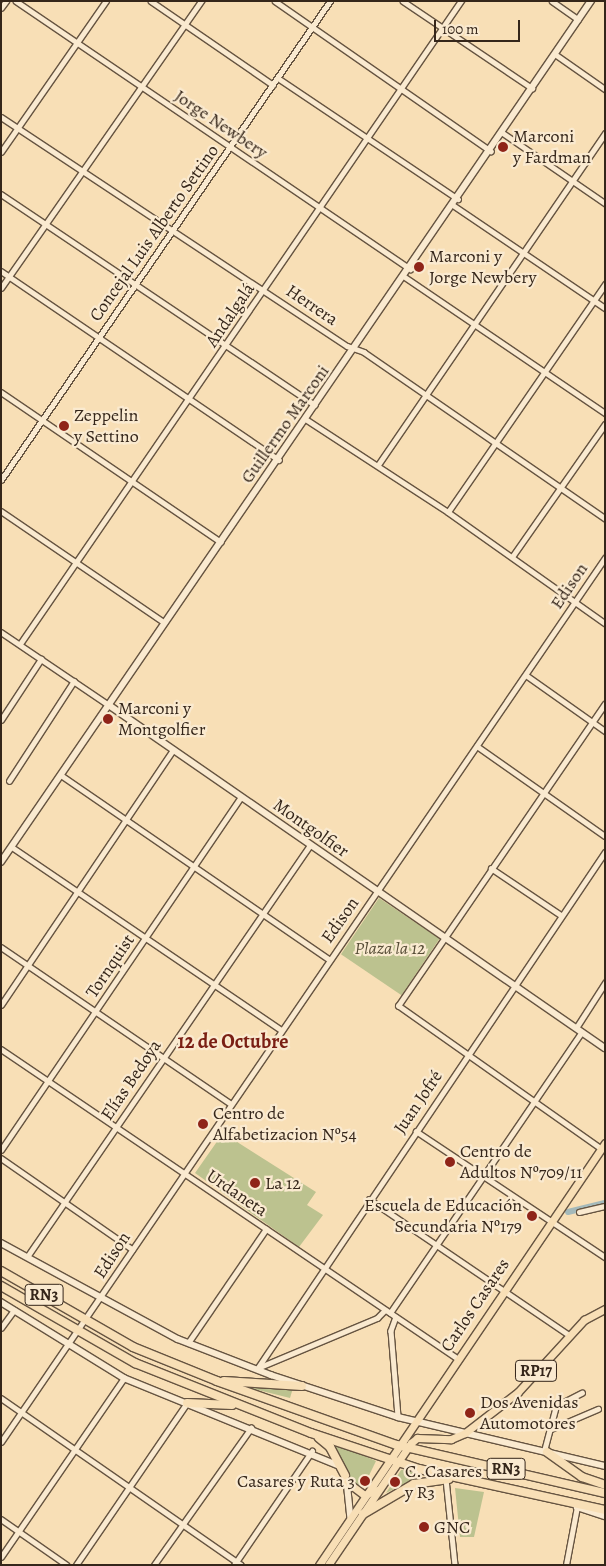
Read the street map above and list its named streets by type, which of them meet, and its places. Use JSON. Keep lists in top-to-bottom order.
{
  "streets": {
    "highway": ["RN3"],
    "main road": ["Carlos Casares", "RP17"],
    "street": [
      "Jorge Newbery",
      "Concejal Luis Alberto Settino",
      "Herrera",
      "Andalgalá",
      "Guillermo Marconi",
      "Edison",
      "Montgolfier",
      "Tornquist",
      "Elías Bedoya",
      "Juan Jofré",
      "Urdaneta"
    ]
  },
  "crossings": [
    ["Jorge Newbery", "Concejal Luis Alberto Settino"],
    ["Jorge Newbery", "Andalgalá"],
    ["Jorge Newbery", "Guillermo Marconi"],
    ["Concejal Luis Alberto Settino", "Herrera"],
    ["Herrera", "Andalgalá"],
    ["Herrera", "Guillermo Marconi"],
    ["Andalgalá", "Montgolfier"],
    ["Guillermo Marconi", "Montgolfier"],
    ["Edison", "Montgolfier"],
    ["Edison", "Urdaneta"],
    ["Edison", "RN3"],
    ["Montgolfier", "Tornquist"],
    ["Montgolfier", "Elías Bedoya"],
    ["Montgolfier", "Juan Jofré"],
    ["Tornquist", "Urdaneta"],
    ["Elías Bedoya", "Urdaneta"],
    ["Juan Jofré", "Urdaneta"],
    ["Urdaneta", "Carlos Casares"],
    ["RN3", "Carlos Casares"],
    ["RN3", "RP17"]
  ],
  "districts": ["12 de Octubre"],
  "parks": ["Plaza la 12"],
  "places": [
    "Marconi y Fardman",
    "Marconi y Jorge Newbery",
    "Zeppelin y Settino",
    "Marconi y Montgolfier",
    "Centro de Alfabetizacion Nº54",
    "Centro de Adultos Nº709/11",
    "La 12",
    "Escuela de Educación Secundaria Nº179",
    "Dos Avenidas Automotores",
    "Casares y Ruta 3",
    "C. Casares y R3",
    "GNC"
  ],
  "scale_bar": "100 m"
}
